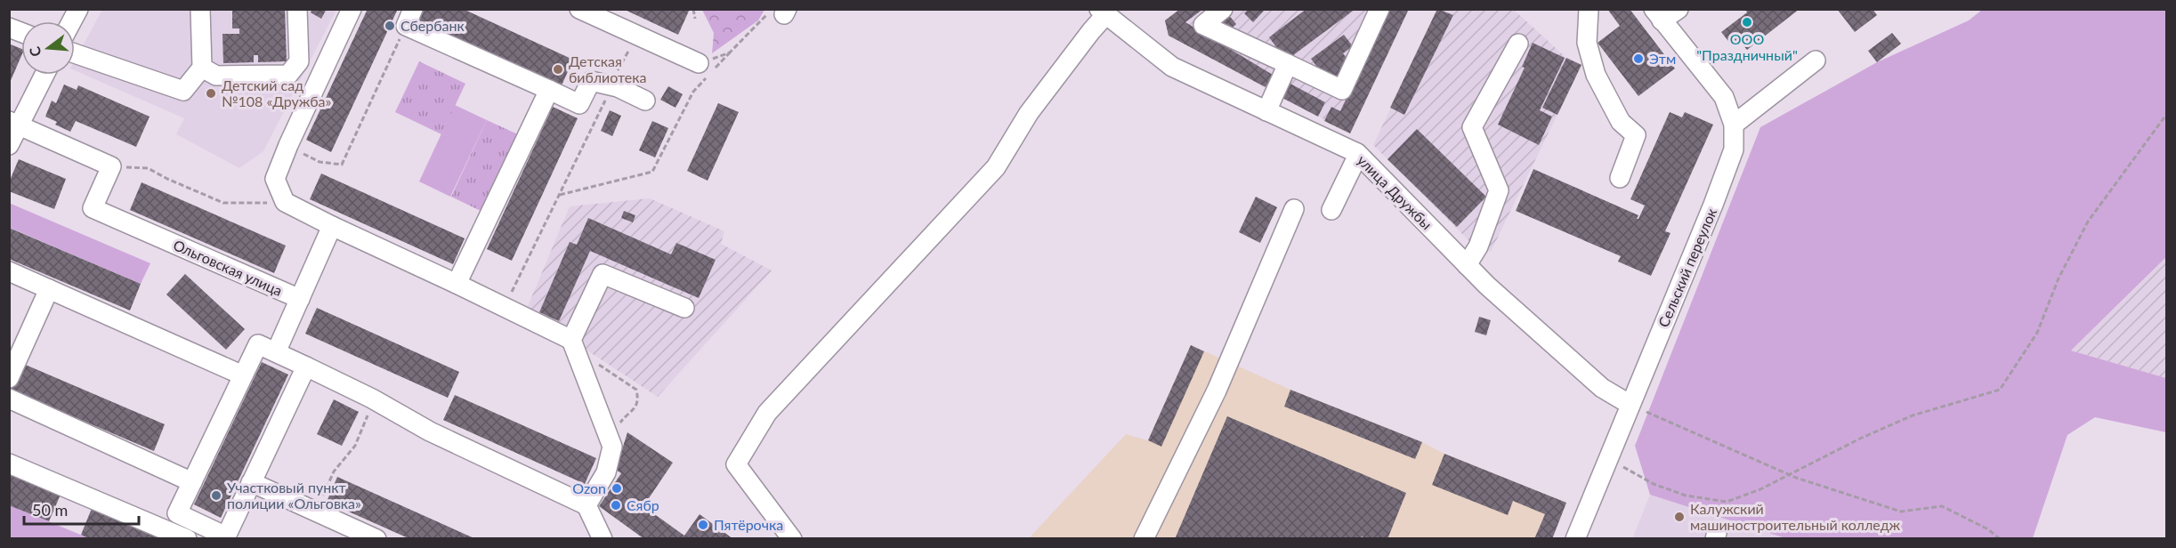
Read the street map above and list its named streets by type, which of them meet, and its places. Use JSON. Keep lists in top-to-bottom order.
{
  "streets": {
    "street": ["улица Дружбы", "Ольговская улица", "Сельский переулок"]
  },
  "crossings": [
    ["улица Дружбы", "Сельский переулок"]
  ],
  "places": [
    "ООО \"Праздничный\"",
    "Сбербанк",
    "Этм",
    "Детская библиотека",
    "Детский сад №108 «Дружба»",
    "Ozon",
    "Участковый пункт полиции «Ольговка»",
    "Сябр",
    "Калужский машиностроительный колледж",
    "Пятёрочка"
  ],
  "scale_bar": "50 m",
  "north": "left"
}
